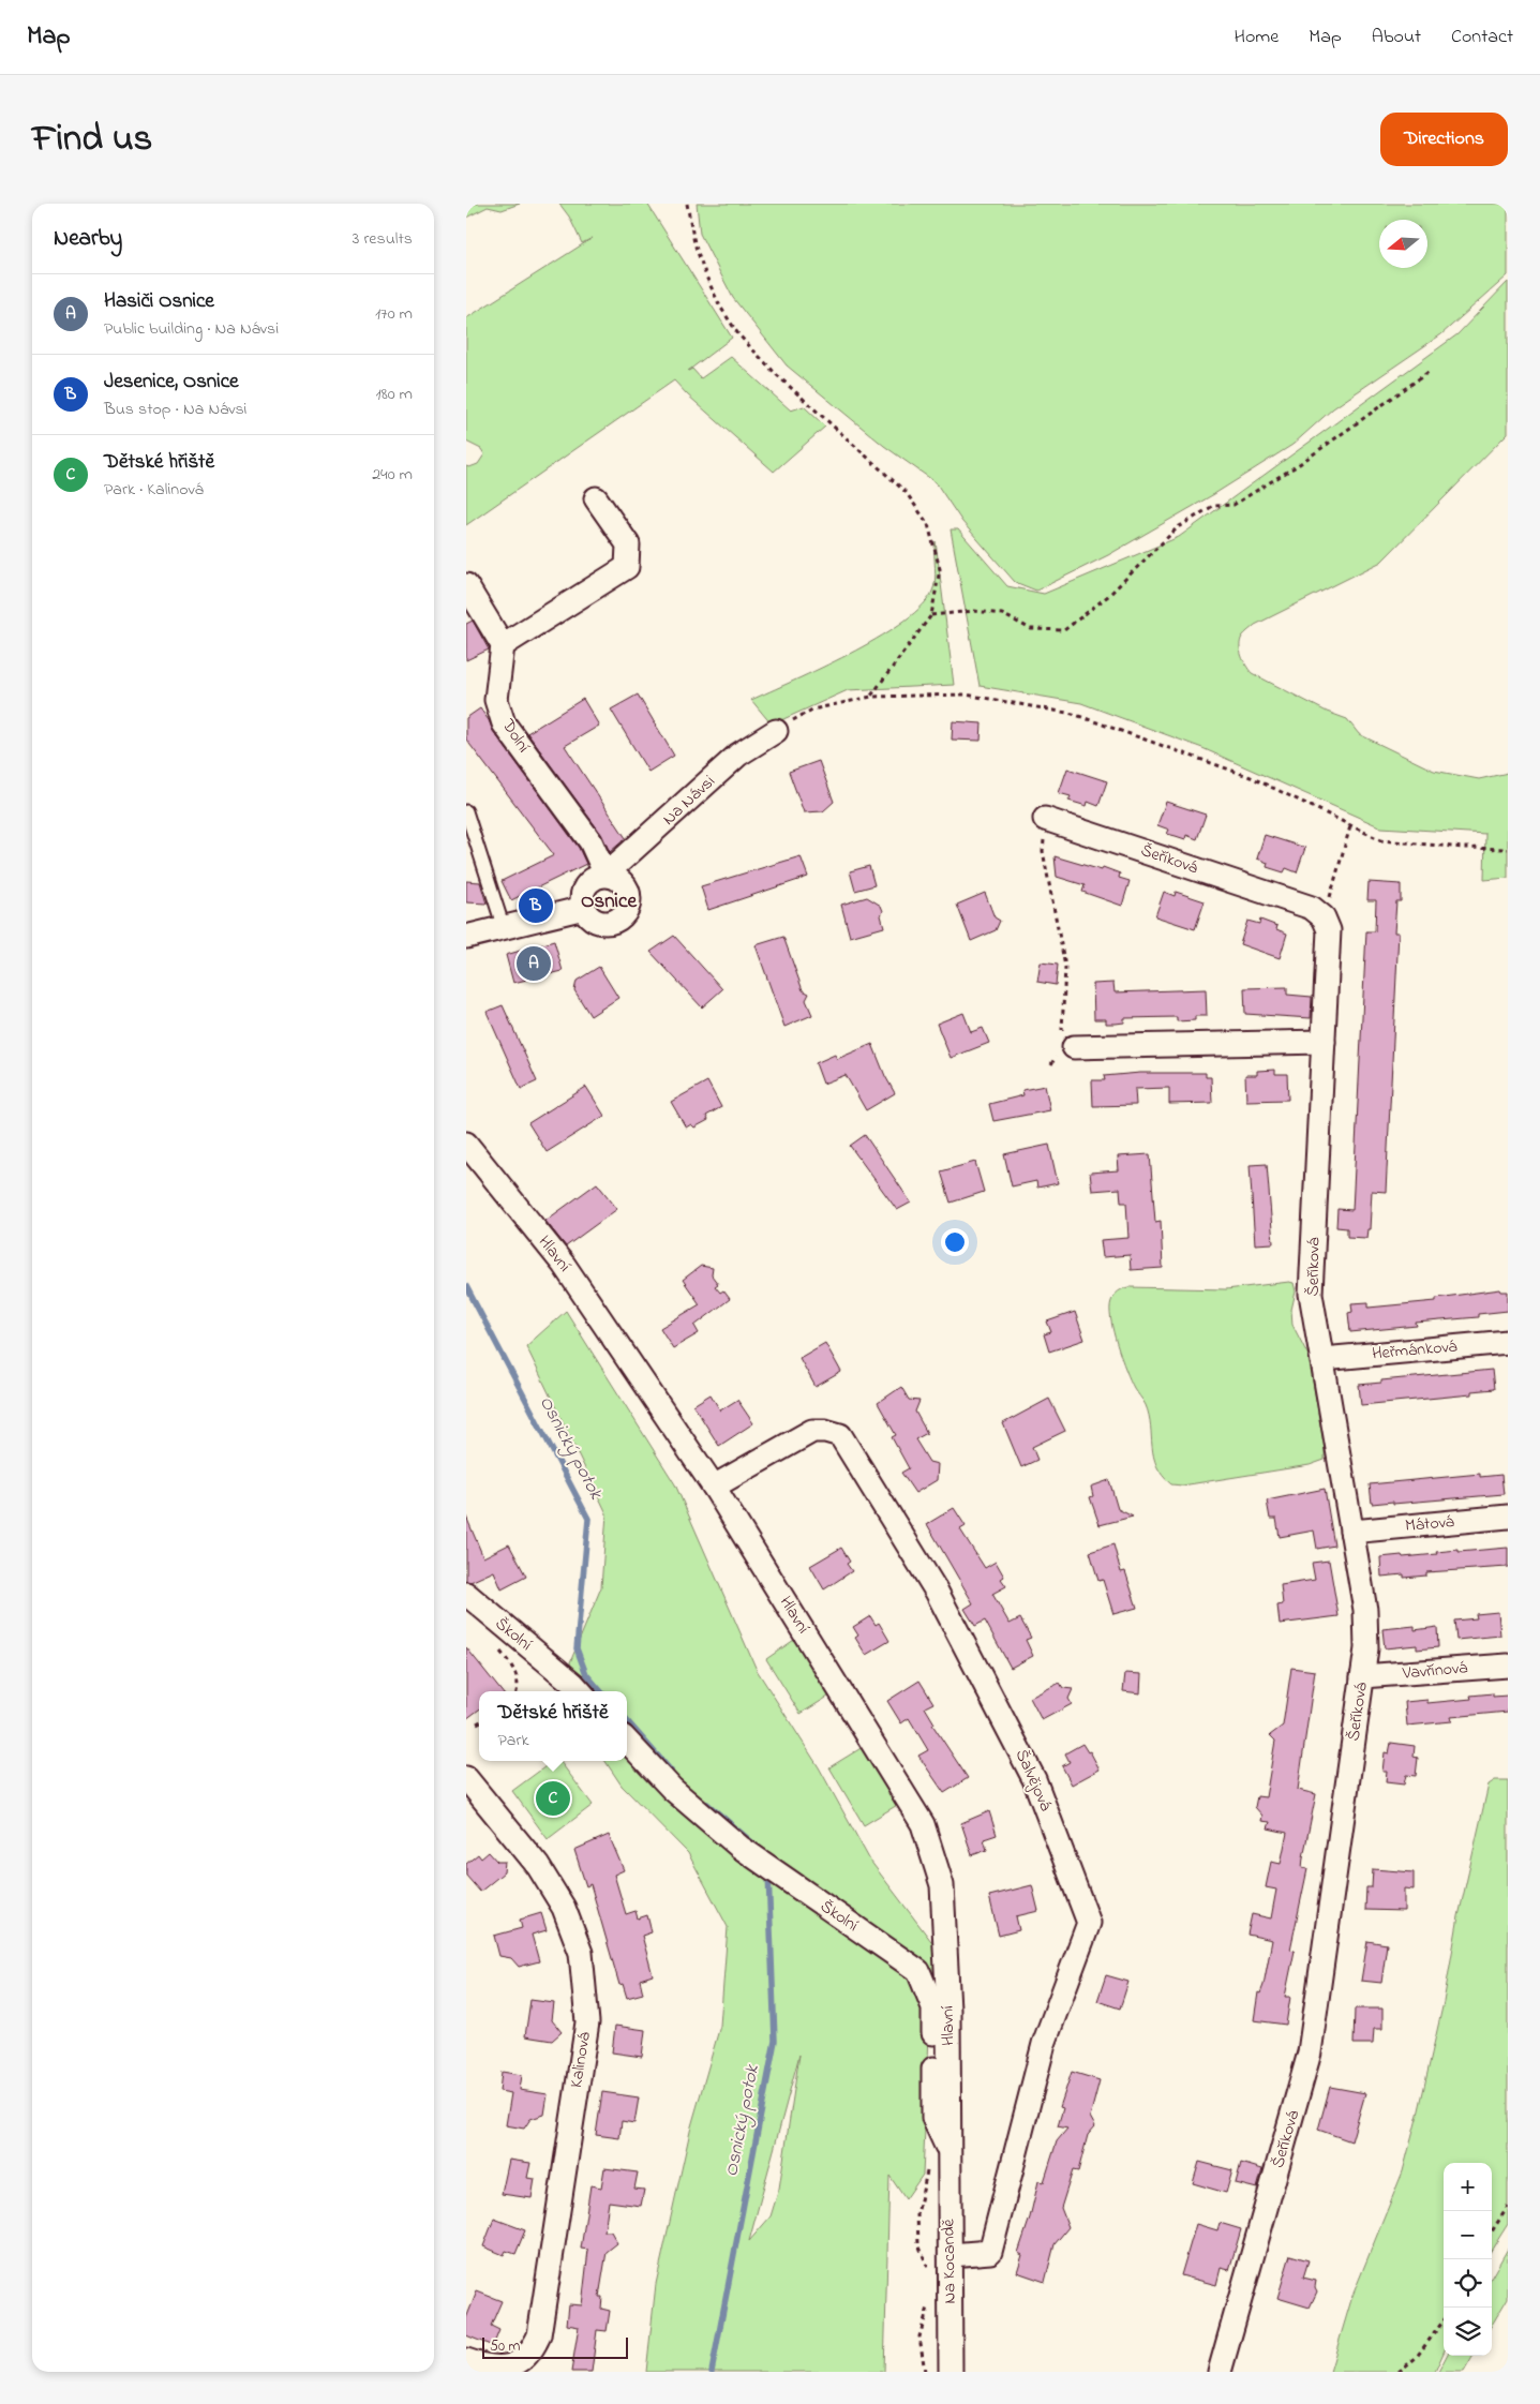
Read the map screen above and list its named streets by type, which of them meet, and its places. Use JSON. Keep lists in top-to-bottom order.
{
  "streets": {
    "street": [
      "Dolní",
      "Na Návsi",
      "Šeříková",
      "Hlavní",
      "Heřmánková",
      "Mátová",
      "Školní",
      "Vavřínová",
      "Šalvějová",
      "Kalinová",
      "Na Kocandě"
    ]
  },
  "crossings": [
    ["Dolní", "Na Návsi"],
    ["Šeříková", "Heřmánková"],
    ["Šeříková", "Mátová"],
    ["Šeříková", "Vavřínová"],
    ["Hlavní", "Školní"],
    ["Hlavní", "Šalvějová"],
    ["Hlavní", "Na Kocandě"],
    ["Školní", "Na Kocandě"],
    ["Šalvějová", "Na Kocandě"]
  ],
  "districts": ["Osnice"],
  "water": ["Osnický potok"],
  "scale_bar": "50 m",
  "north": "left",
  "page": {
    "header": "Map",
    "nav": [
      "Home",
      "Map",
      "About",
      "Contact"
    ],
    "title": "Find us",
    "buttons": "Directions",
    "heading": ["Nearby", "3 results"],
    "list": [
      {
        "mark": "A",
        "name": "Hasiči Osnice",
        "note": "Public building · Na Návsi",
        "value": "170 m"
      },
      {
        "mark": "B",
        "name": "Jesenice, Osnice",
        "note": "Bus stop · Na Návsi",
        "value": "180 m"
      },
      {
        "mark": "C",
        "name": "Dětské hřiště",
        "note": "Park · Kalinová",
        "value": "240 m"
      }
    ],
    "pins": ["B", "A", "C"],
    "popup": ["Dětské hřiště", "Park"],
    "map_buttons": ["+", "−"],
    "scale": "50 m"
  }
}
